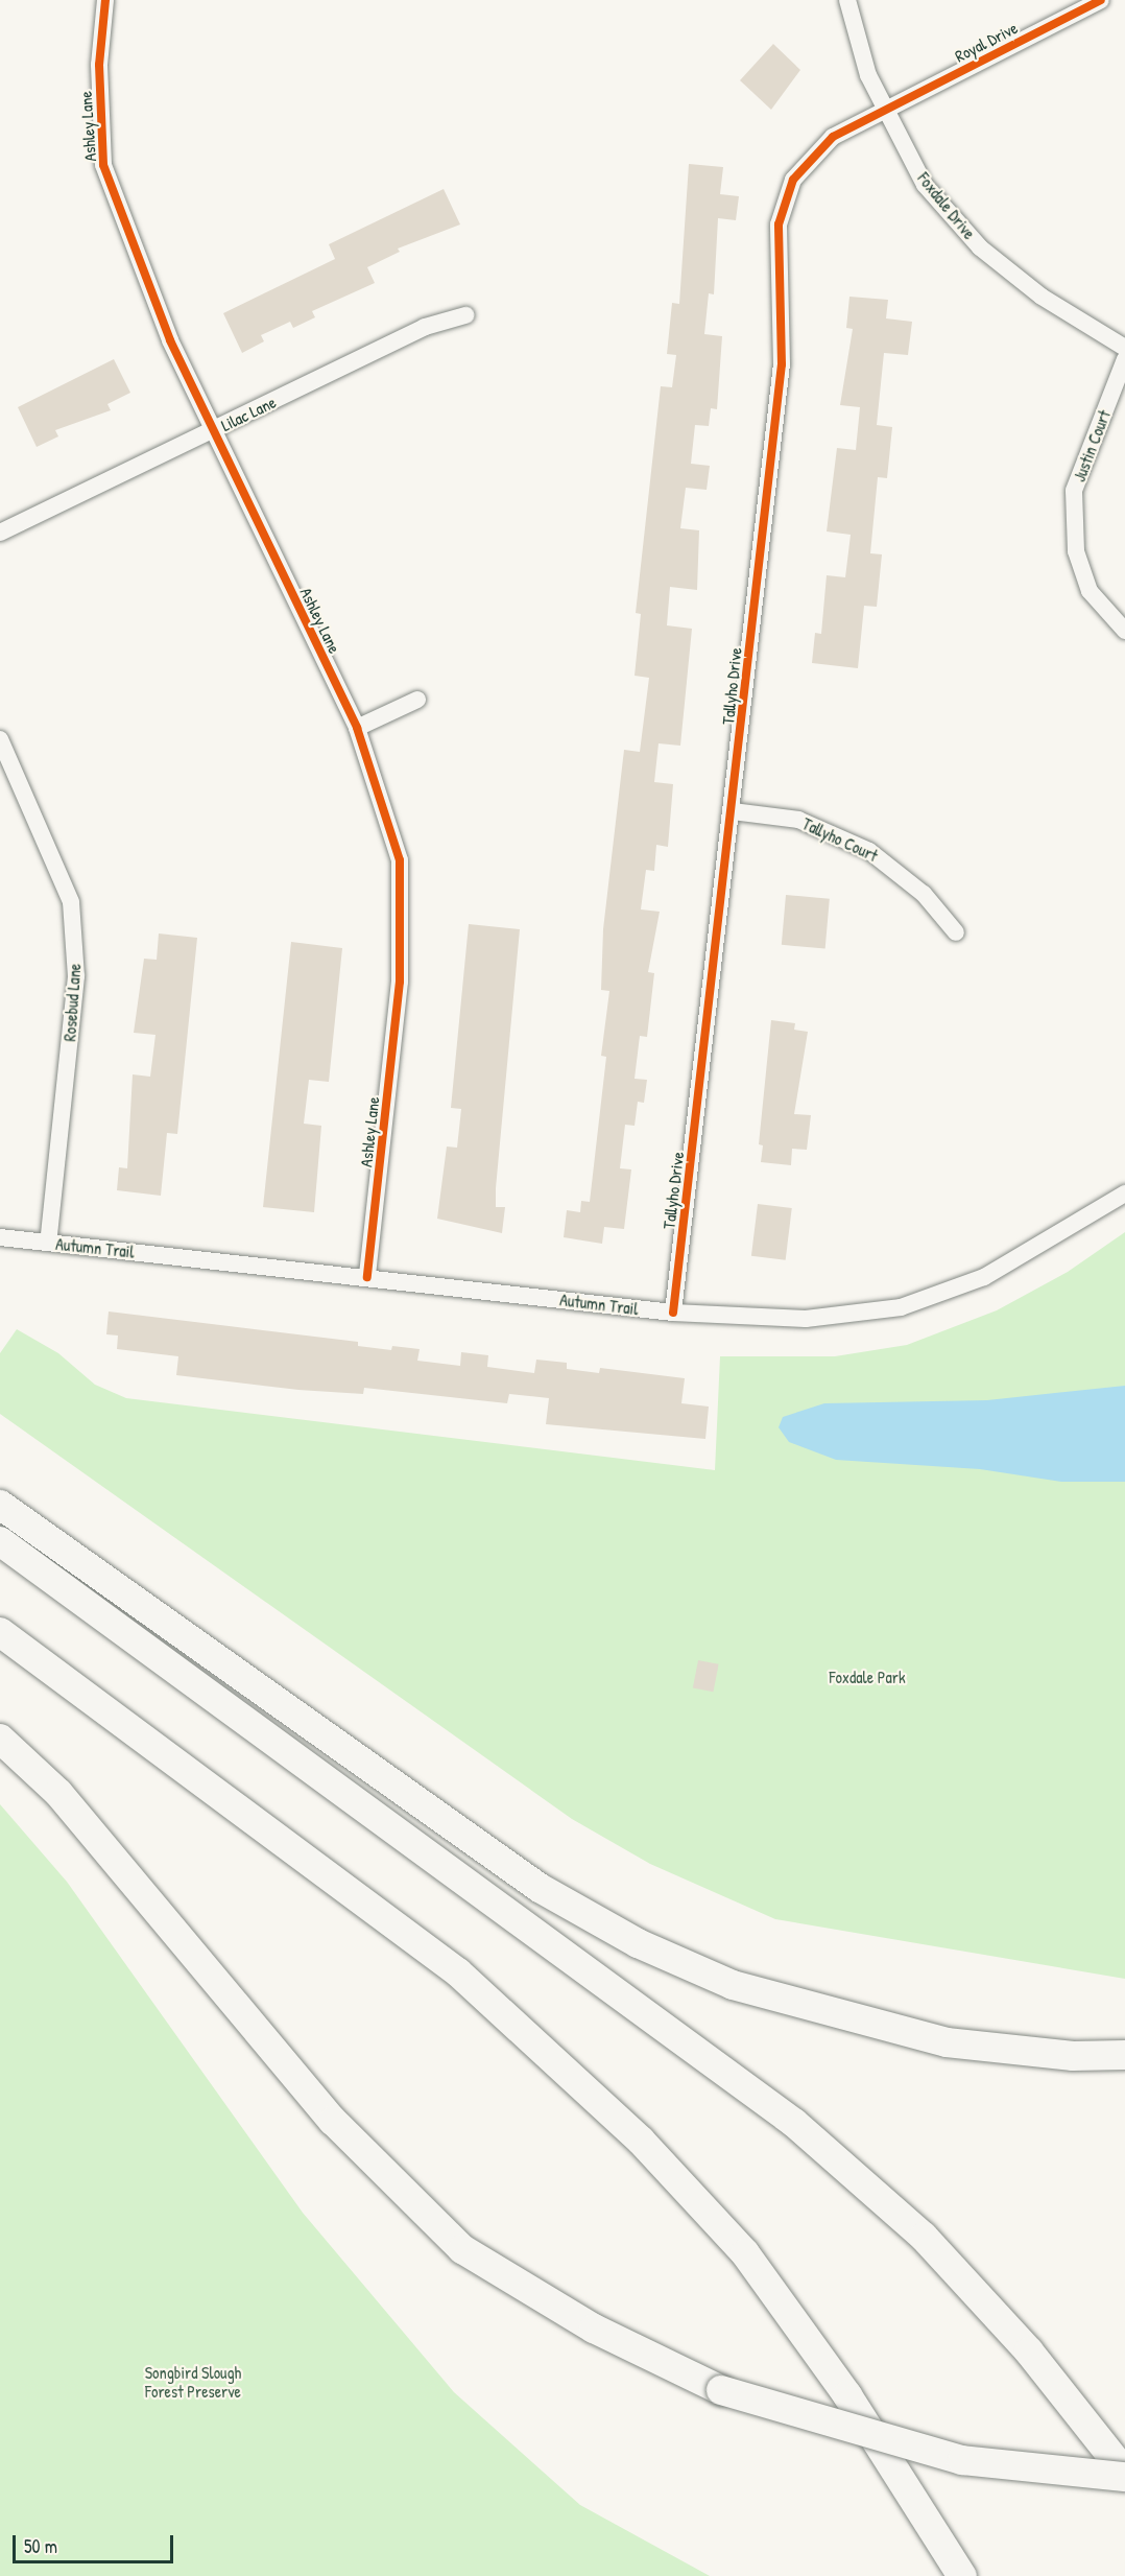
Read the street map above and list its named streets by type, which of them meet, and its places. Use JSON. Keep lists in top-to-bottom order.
{
  "streets": {
    "street": [
      "Royal Drive",
      "Ashley Lane",
      "Foxdale Drive",
      "Lilac Lane",
      "Justin Court",
      "Tallyho Drive",
      "Tallyho Court",
      "Rosebud Lane",
      "Autumn Trail"
    ]
  },
  "crossings": [
    ["Royal Drive", "Foxdale Drive"],
    ["Royal Drive", "Tallyho Drive"],
    ["Ashley Lane", "Lilac Lane"],
    ["Ashley Lane", "Autumn Trail"],
    ["Foxdale Drive", "Tallyho Drive"],
    ["Tallyho Drive", "Tallyho Court"],
    ["Tallyho Drive", "Autumn Trail"],
    ["Rosebud Lane", "Autumn Trail"]
  ],
  "parks": ["Foxdale Park", "Songbird Slough Forest Preserve"],
  "scale_bar": "50 m"
}
